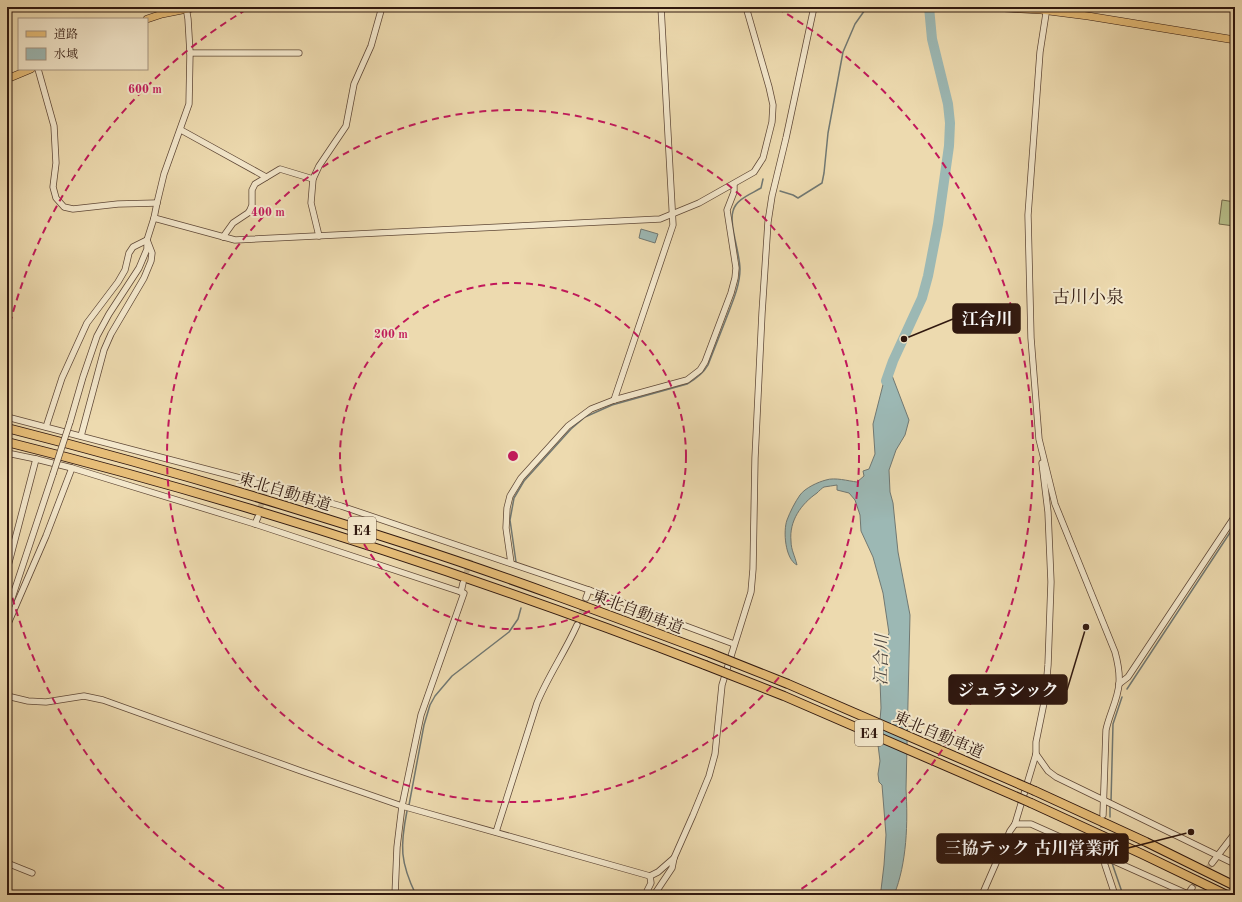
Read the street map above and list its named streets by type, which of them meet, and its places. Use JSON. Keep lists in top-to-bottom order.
{
  "streets": {
    "highway": ["東北自動車道", "E4"]
  },
  "districts": ["古川小泉"],
  "water": ["江合川"],
  "places": ["江合川", "ジュラシック", "三協テック 古川営業所"],
  "legend": ["道路", "水域"],
  "rings": ["600 m", "400 m", "200 m"]
}
